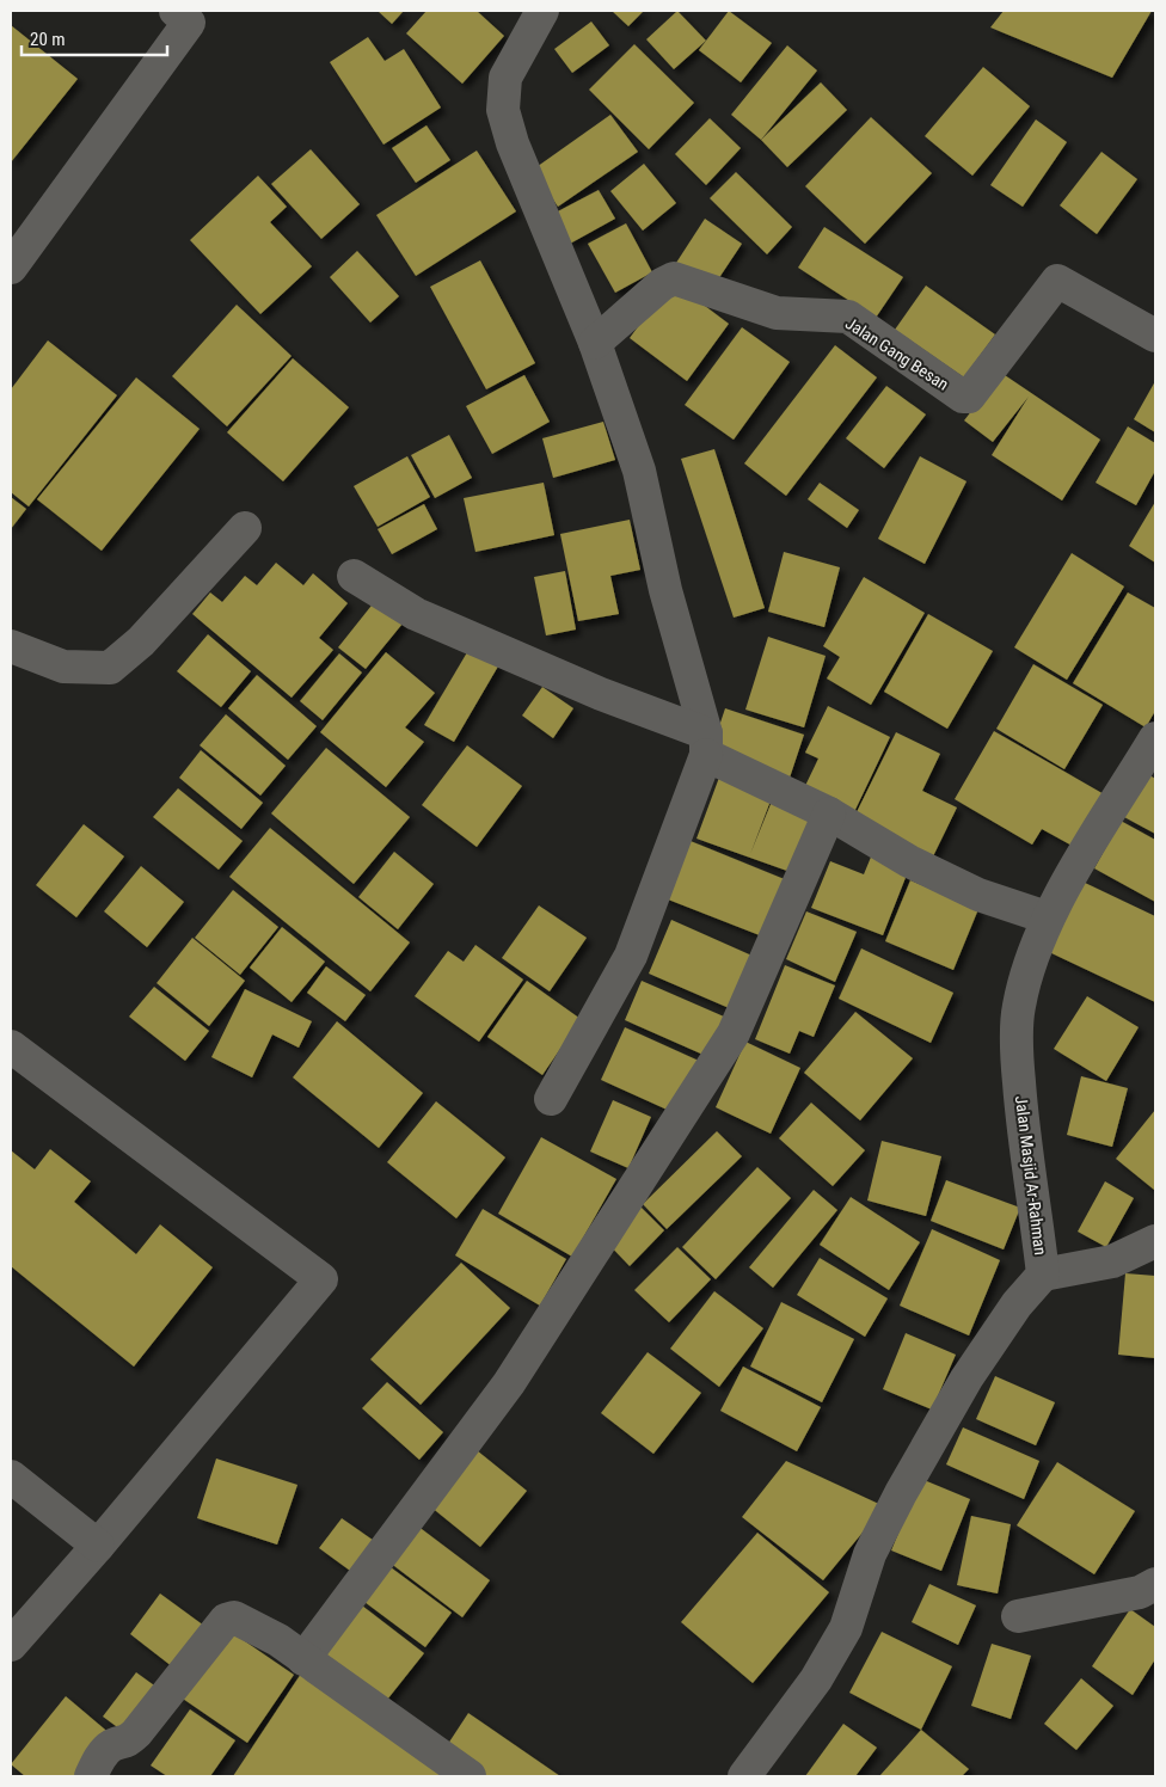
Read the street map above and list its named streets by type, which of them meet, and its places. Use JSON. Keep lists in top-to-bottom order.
{
  "streets": {
    "street": ["Jalan Gang Besan", "Jalan Masjid Ar-Rahman"]
  },
  "scale_bar": "20 m"
}
